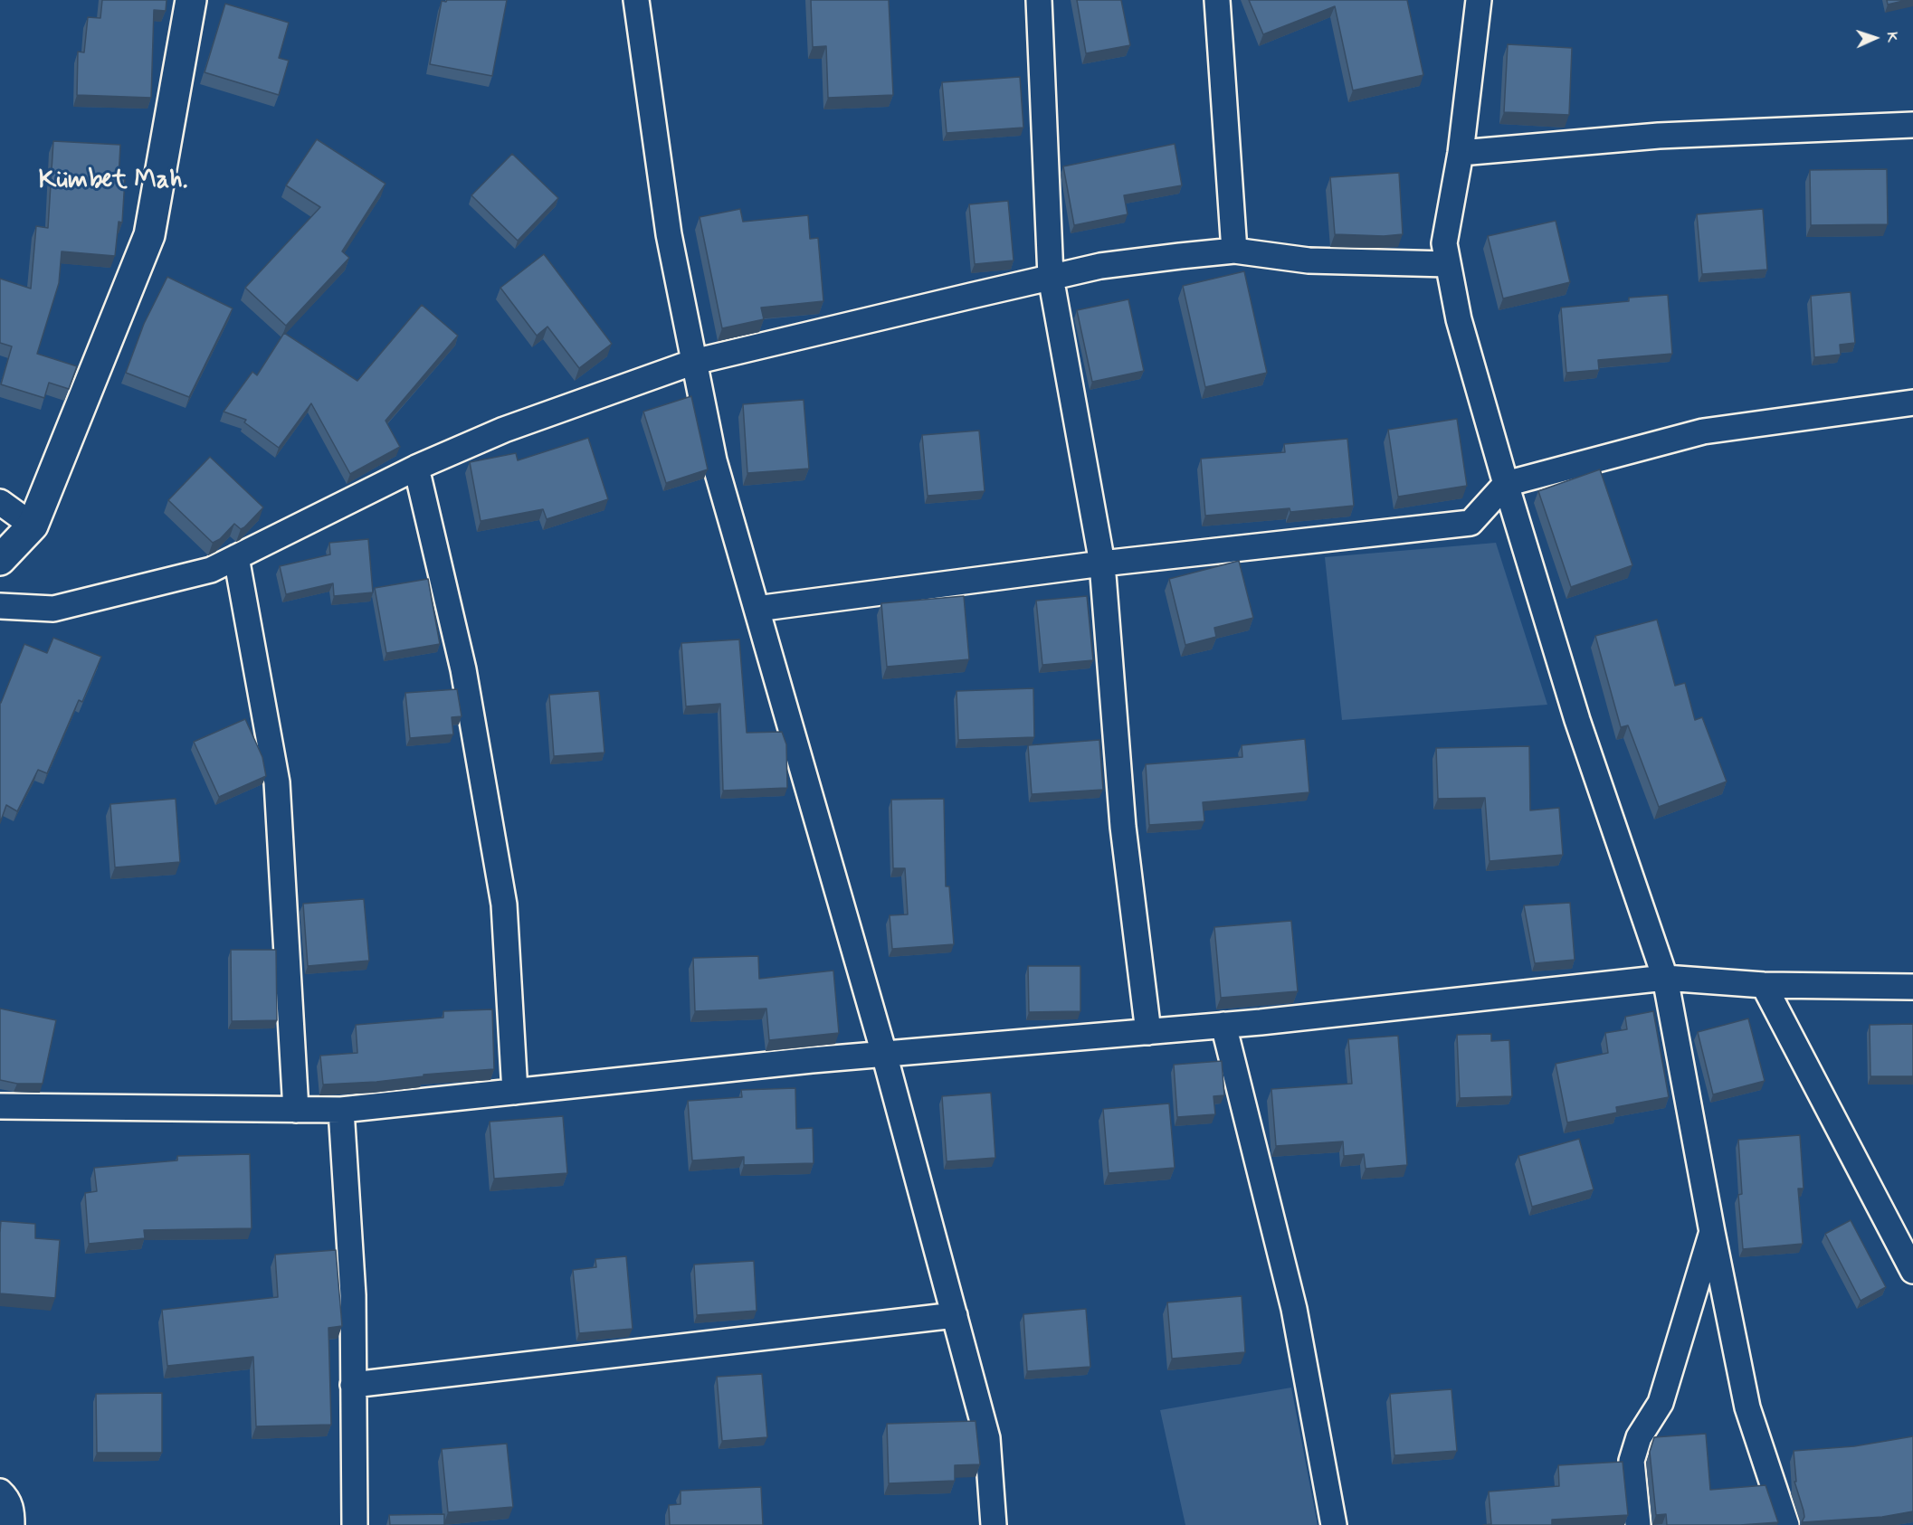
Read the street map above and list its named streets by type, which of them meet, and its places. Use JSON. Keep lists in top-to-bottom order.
{
  "districts": ["Kümbet Mah."],
  "north": "right"
}
